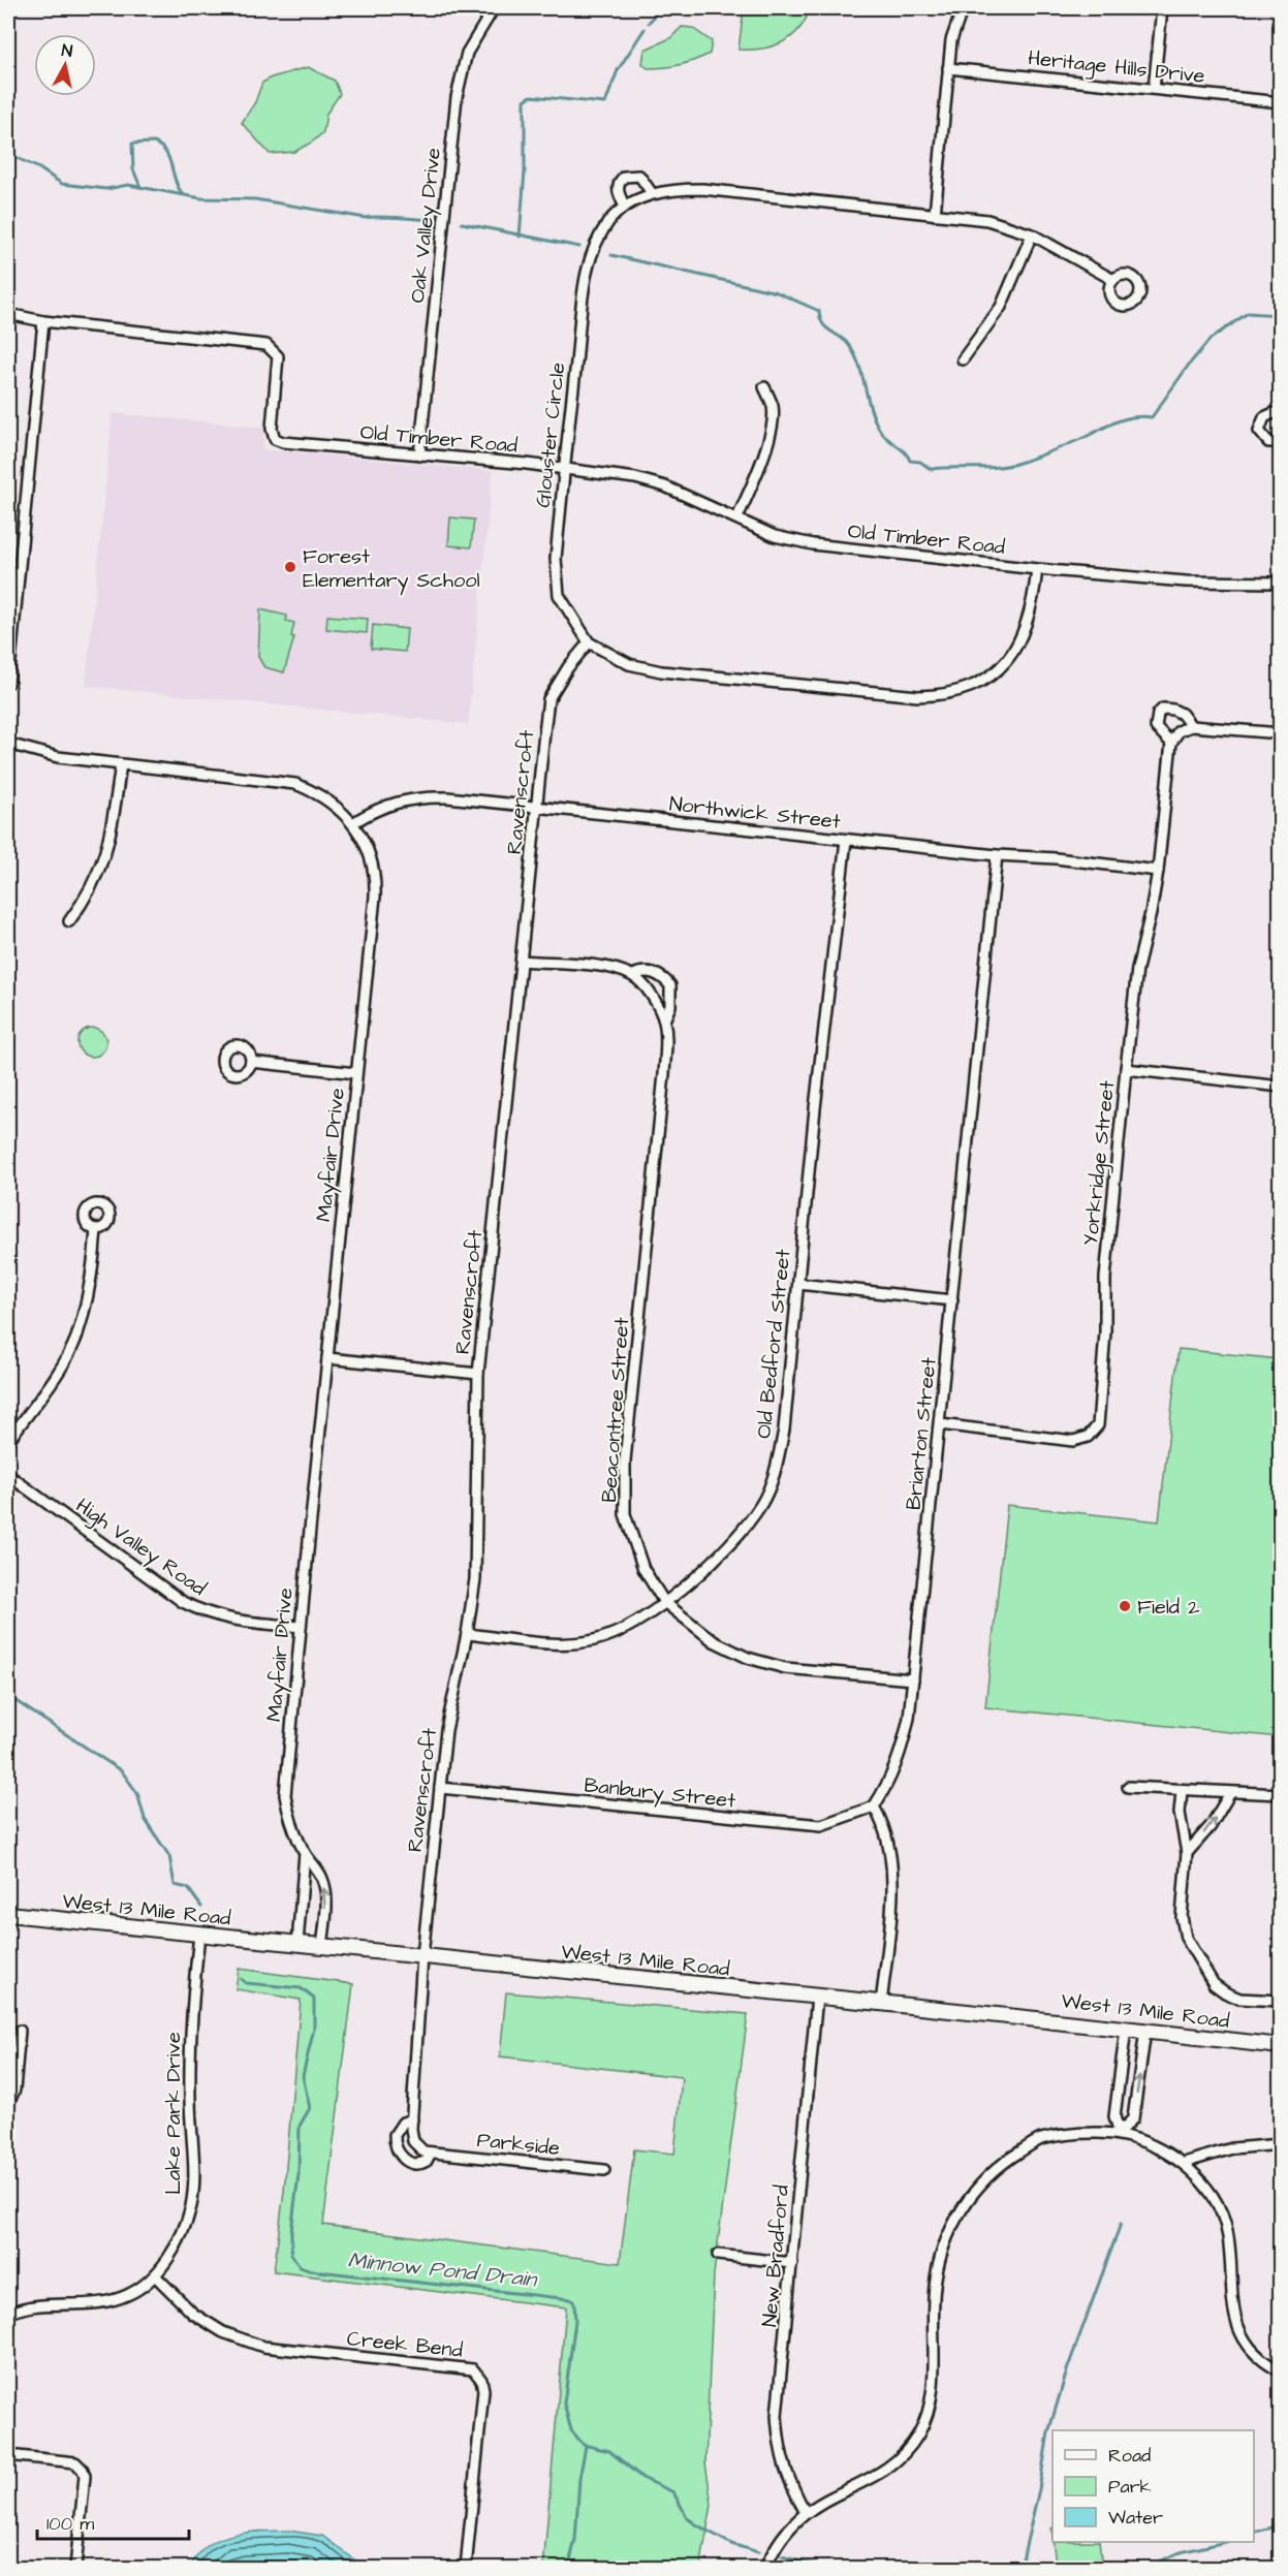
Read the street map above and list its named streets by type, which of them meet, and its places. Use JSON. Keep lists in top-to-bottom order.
{
  "streets": {
    "street": [
      "Heritage Hills Drive",
      "Oak Valley Drive",
      "Glouster Circle",
      "Old Timber Road",
      "Ravenscroft",
      "Northwick Street",
      "Mayfair Drive",
      "Yorkridge Street",
      "Old Bedford Street",
      "Beacontree Street",
      "Briarton Street",
      "High Valley Road",
      "Banbury Street",
      "West 13 Mile Road",
      "Lake Park Drive",
      "Parkside",
      "New Bradford",
      "Creek Bend"
    ]
  },
  "crossings": [
    ["Oak Valley Drive", "Old Timber Road"],
    ["Glouster Circle", "Old Timber Road"],
    ["Glouster Circle", "Ravenscroft"],
    ["Ravenscroft", "Northwick Street"],
    ["Ravenscroft", "Old Bedford Street"],
    ["Ravenscroft", "Beacontree Street"],
    ["Ravenscroft", "Banbury Street"],
    ["Ravenscroft", "West 13 Mile Road"],
    ["Northwick Street", "Mayfair Drive"],
    ["Northwick Street", "Yorkridge Street"],
    ["Northwick Street", "Old Bedford Street"],
    ["Northwick Street", "Briarton Street"],
    ["Mayfair Drive", "High Valley Road"],
    ["Mayfair Drive", "West 13 Mile Road"],
    ["Yorkridge Street", "Briarton Street"],
    ["Old Bedford Street", "Beacontree Street"],
    ["Beacontree Street", "Briarton Street"],
    ["Briarton Street", "Banbury Street"],
    ["West 13 Mile Road", "Lake Park Drive"],
    ["West 13 Mile Road", "New Bradford"],
    ["Lake Park Drive", "Creek Bend"]
  ],
  "water": ["Minnow Pond Drain"],
  "places": ["Forest Elementary School", "Field 2"],
  "legend": ["Road", "Park", "Water"],
  "scale_bar": "100 m",
  "north": "top"
}
